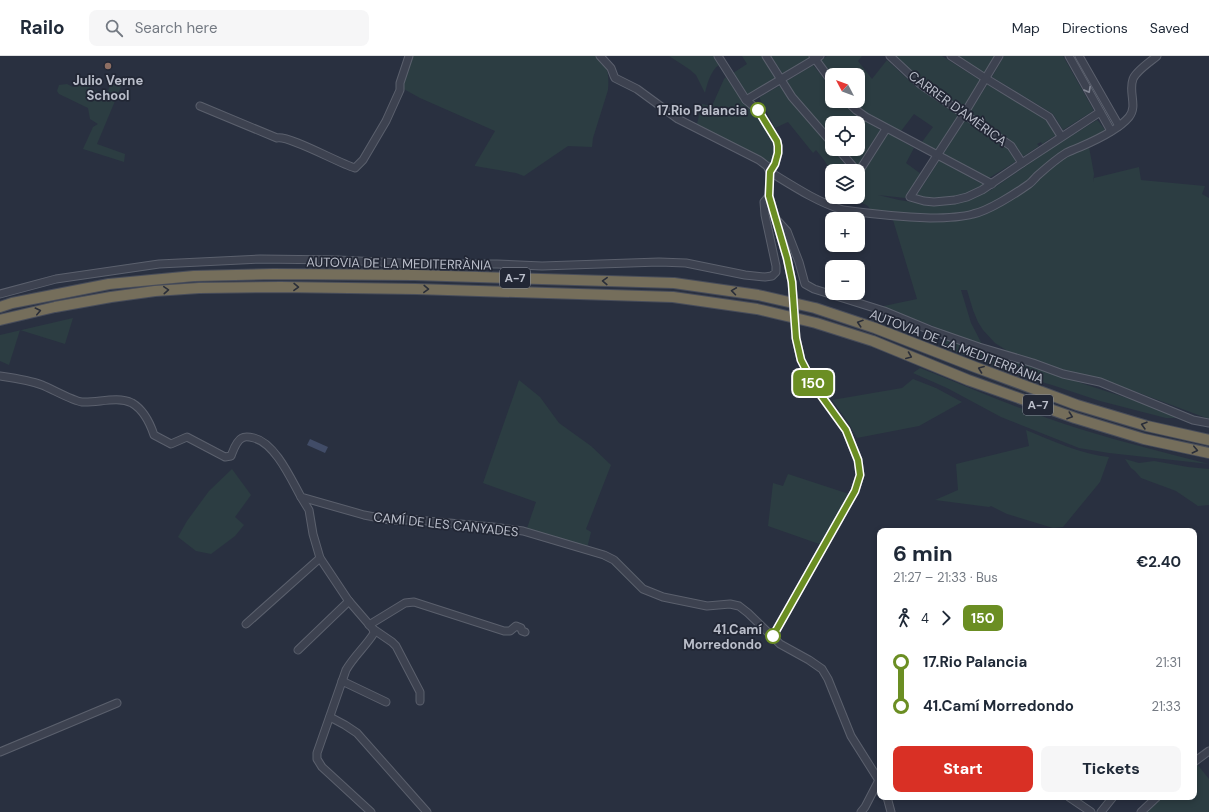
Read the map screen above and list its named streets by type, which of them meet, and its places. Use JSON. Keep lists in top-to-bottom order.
{
  "streets": {
    "highway": ["AUTOVIA DE LA MEDITERRÀNIA", "A-7"],
    "street": ["CARRER D'AMÈRICA", "CAMÍ DE LES CANYADES"]
  },
  "places": ["Julio Verne School", "17.Rio Palancia", "41.Camí Morredondo"],
  "lines": ["bus line 150"],
  "north": "top left",
  "page": {
    "header": "Railo",
    "search": "Search here",
    "nav": ["Map", "Directions", "Saved"],
    "on_map": "150",
    "map_buttons": ["+", "−"],
    "heading": ["6 min", "21:27 – 21:33 · Bus", "€2.40"],
    "legs": ["4", "150"],
    "list": [
      {
        "name": "17.Rio Palancia",
        "value": "21:31"
      },
      {
        "name": "41.Camí Morredondo",
        "value": "21:33"
      }
    ],
    "buttons": ["Start", "Tickets"]
  }
}
